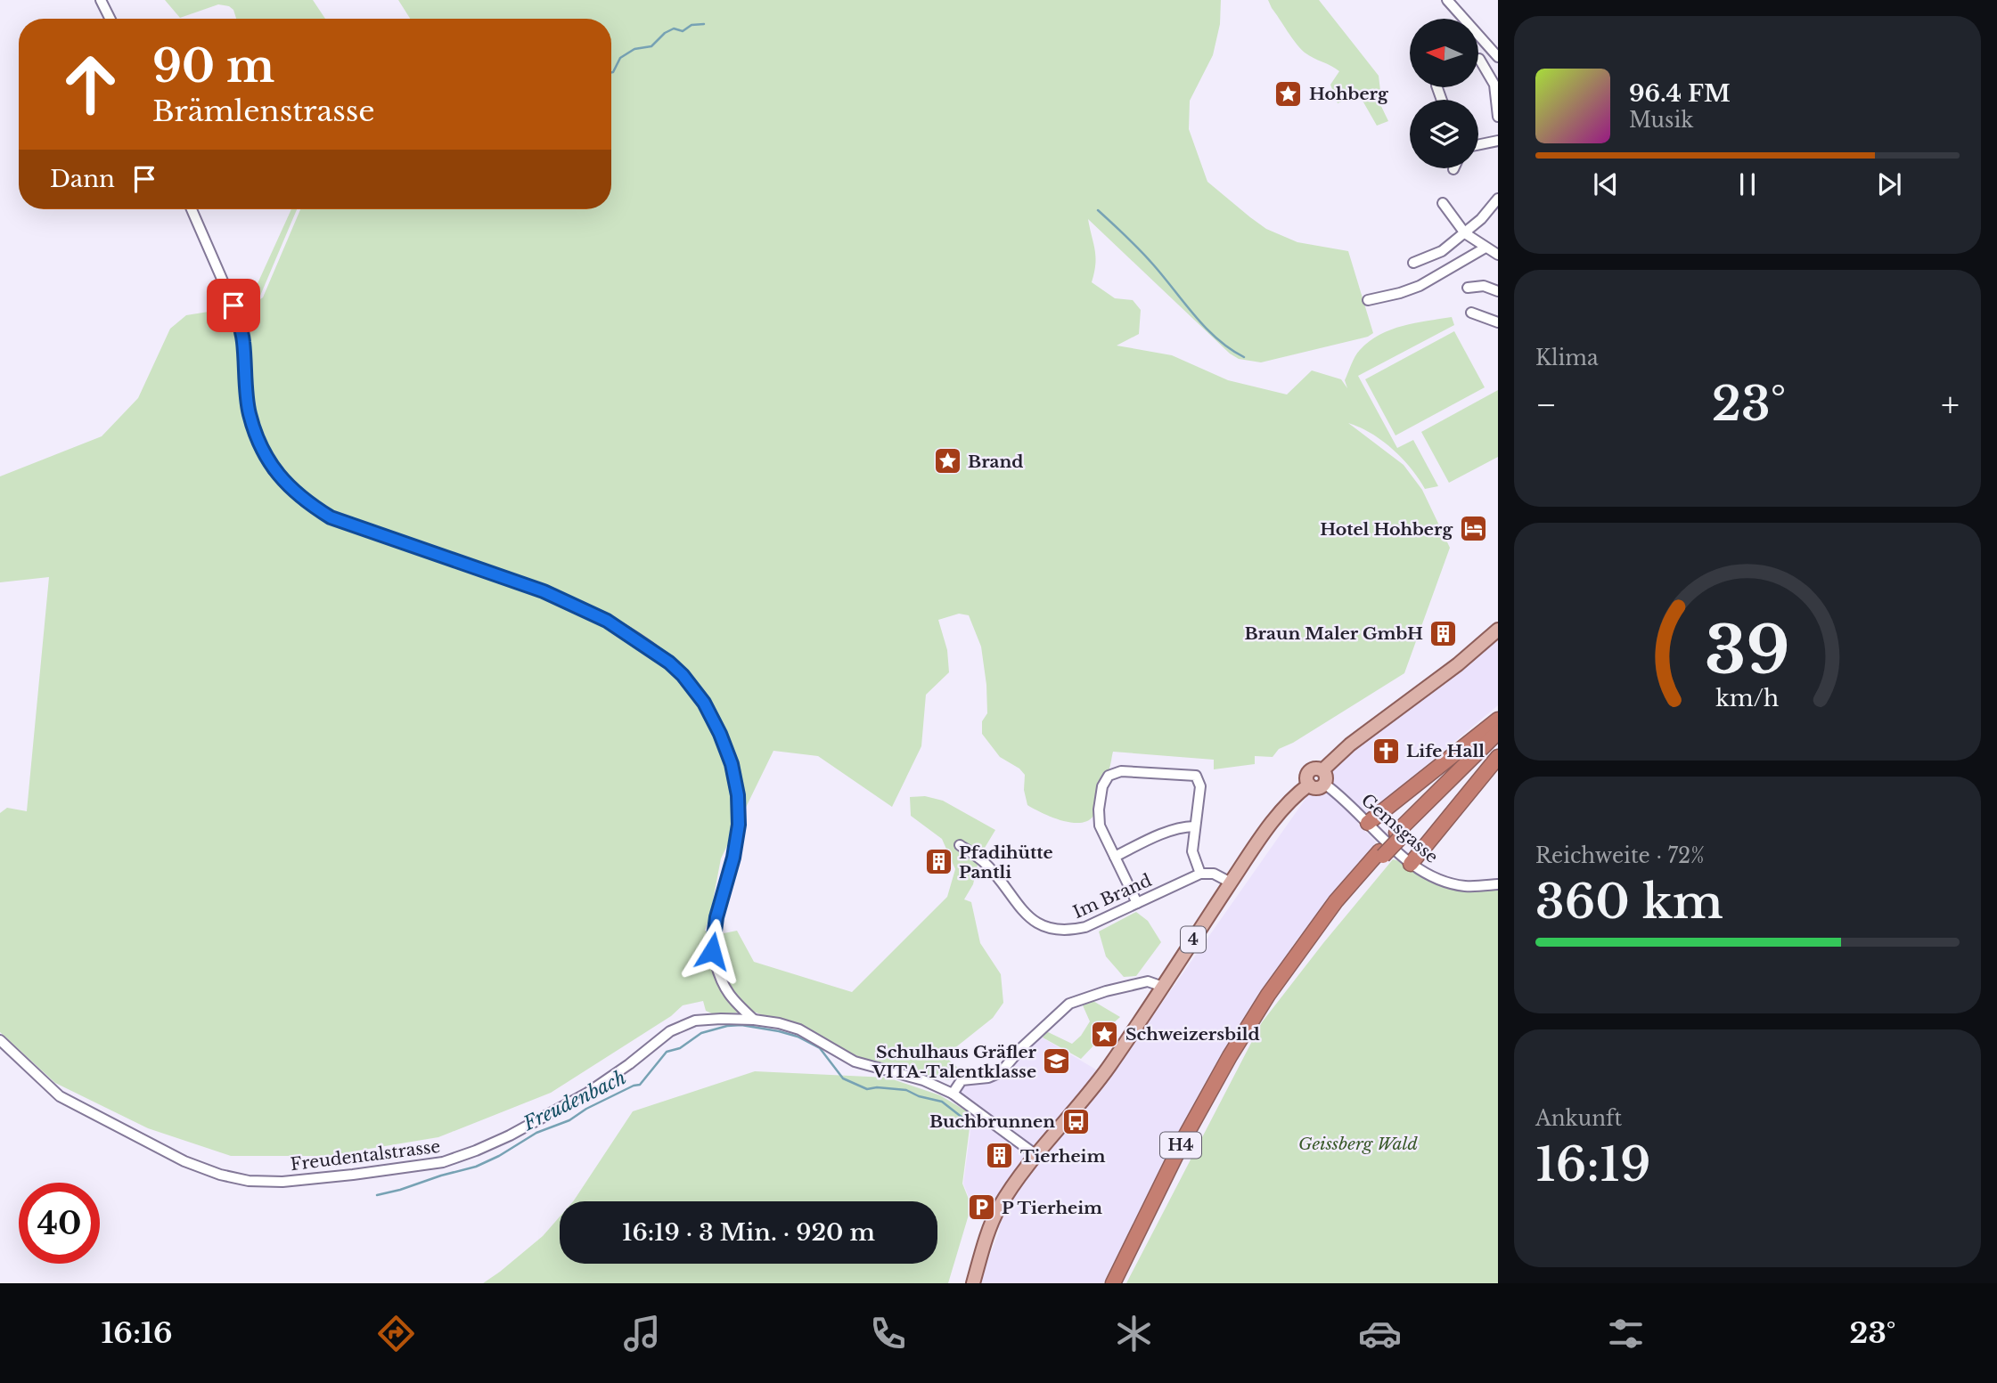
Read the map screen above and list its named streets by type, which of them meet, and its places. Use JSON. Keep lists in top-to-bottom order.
{
  "streets": {
    "highway": ["H4"],
    "main road": ["4"],
    "street": ["Gemsgasse", "Im Brand", "Freudentalstrasse"]
  },
  "crossings": [
    ["Gemsgasse", "4"],
    ["4", "Freudentalstrasse"]
  ],
  "water": ["Freudenbach"],
  "parks": ["Geissberg Wald"],
  "places": {
    "place": ["Hohberg", "Brand", "Schweizersbild"],
    "hotel": ["Hotel Hohberg"],
    "building": ["Braun Maler GmbH", "Pfadihütte Pantli", "Tierheim"],
    "church": ["Life Hall"],
    "school or university": ["Schulhaus Gräfler VITA-Talentklasse"],
    "bus stop": ["Buchbrunnen"],
    "parking": ["P Tierheim"]
  },
  "north": "left",
  "page": {
    "turn": ["90 m", "Brämlenstrasse"],
    "song": ["96.4 FM", "Musik"],
    "then": "Dann",
    "tile": [
      "Klima",
      ["Reichweite · 72%", "360 km"],
      ["Ankunft", "16:19"]
    ],
    "heat": ["−", "23°", "+"],
    "limit": "40",
    "trip": "16:19 · 3 Min. · 920 m",
    "tabs": ["16:16", "23°"],
    "gauge": ["39", "km/h"]
  }
}
